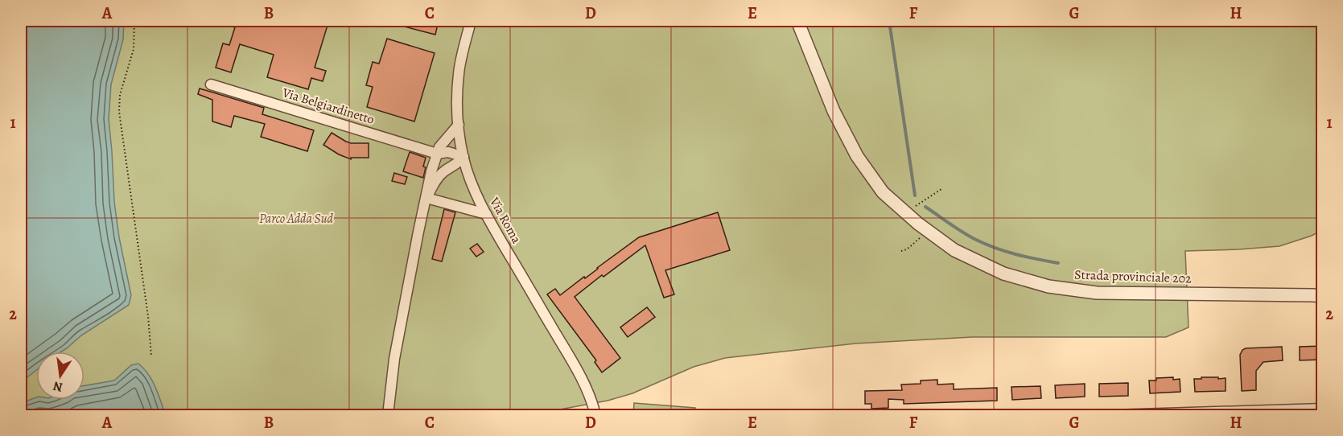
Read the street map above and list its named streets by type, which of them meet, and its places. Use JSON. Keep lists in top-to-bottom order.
{
  "streets": {
    "street": ["Via Belgiardinetto", "Via Roma", "Strada provinciale 202"]
  },
  "parks": ["Parco Adda Sud"],
  "north": "bottom",
  "grid": {
    "columns": [
      "A",
      "B",
      "C",
      "D",
      "E",
      "F",
      "G",
      "H"
    ],
    "rows": ["1", "2"]
  }
}
